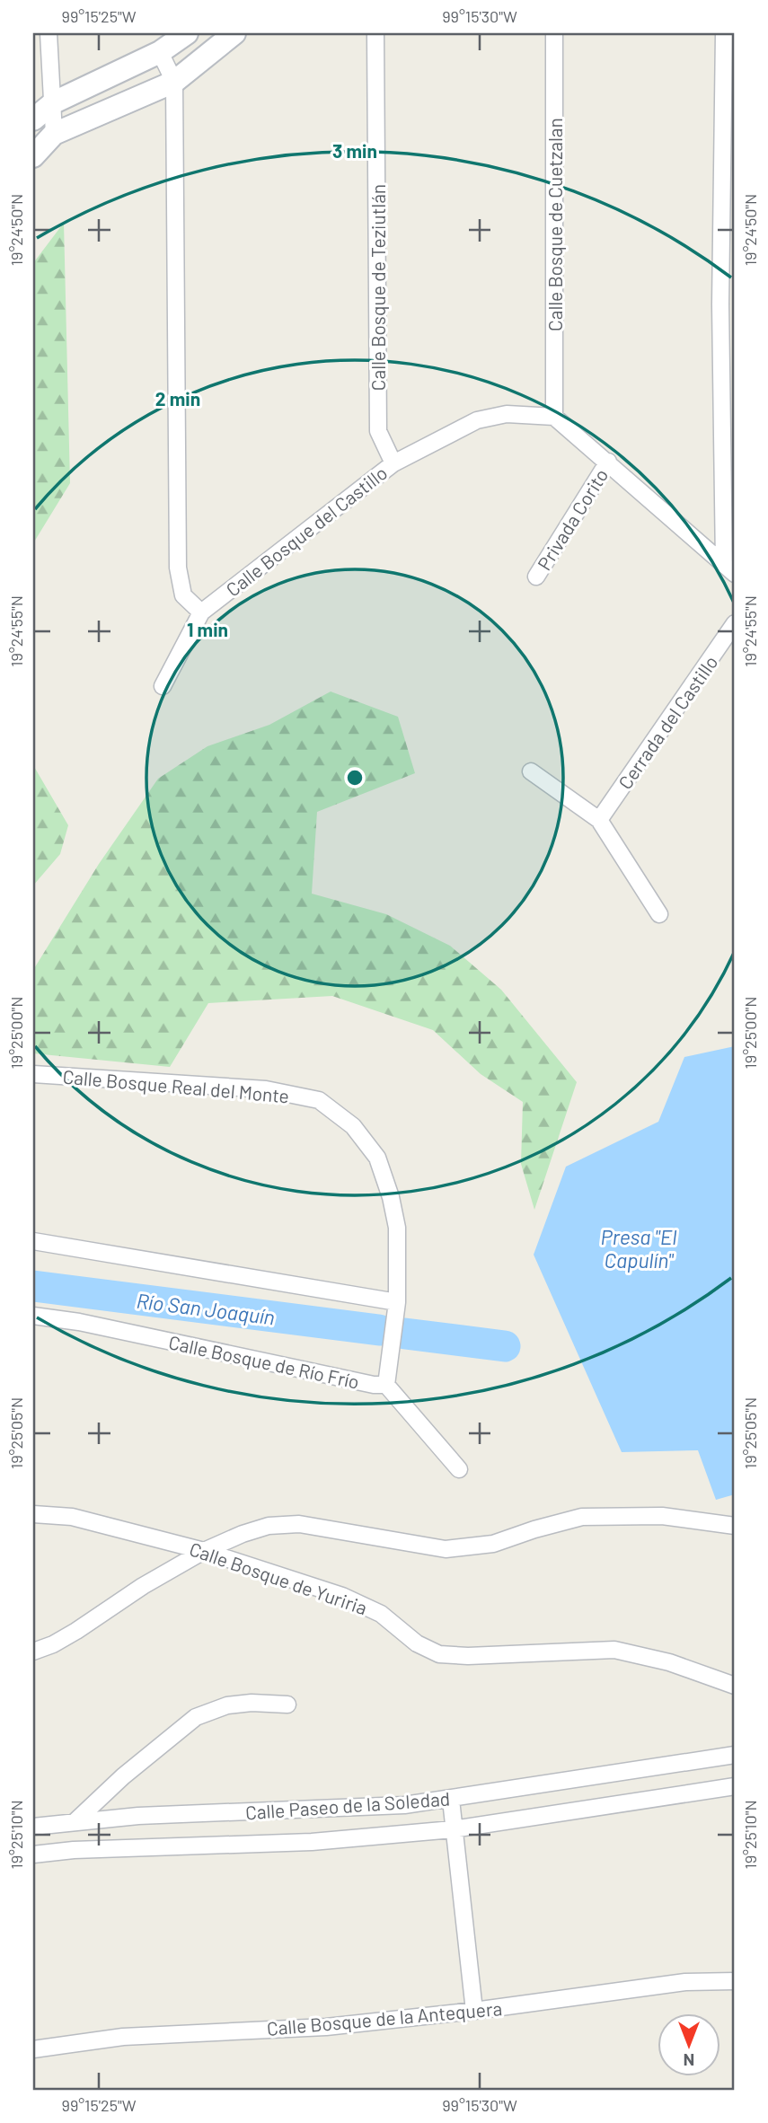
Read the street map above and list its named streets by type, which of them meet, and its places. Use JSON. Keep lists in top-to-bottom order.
{
  "streets": {
    "street": [
      "Calle Bosque de Cuetzalan",
      "Calle Bosque de Teziutlán",
      "Privada Corito",
      "Calle Bosque del Castillo",
      "Cerrada del Castillo",
      "Calle Bosque Real del Monte",
      "Calle Bosque de Río Frío",
      "Calle Bosque de Yuriria",
      "Calle Paseo de la Soledad",
      "Calle Bosque de la Antequera"
    ]
  },
  "crossings": [
    ["Calle Bosque de Cuetzalan", "Calle Bosque del Castillo"],
    ["Calle Bosque de Teziutlán", "Calle Bosque del Castillo"]
  ],
  "water": ["Presa \"El Capulín\"", "Río San Joaquín"],
  "north": "bottom",
  "coordinates": [
    "99°15'25\"W",
    "99°15'30\"W",
    "19°24'50\"N",
    "19°24'55\"N",
    "19°25'00\"N",
    "19°25'05\"N",
    "19°25'10\"N"
  ],
  "rings": ["3 min", "2 min", "1 min"]
}
